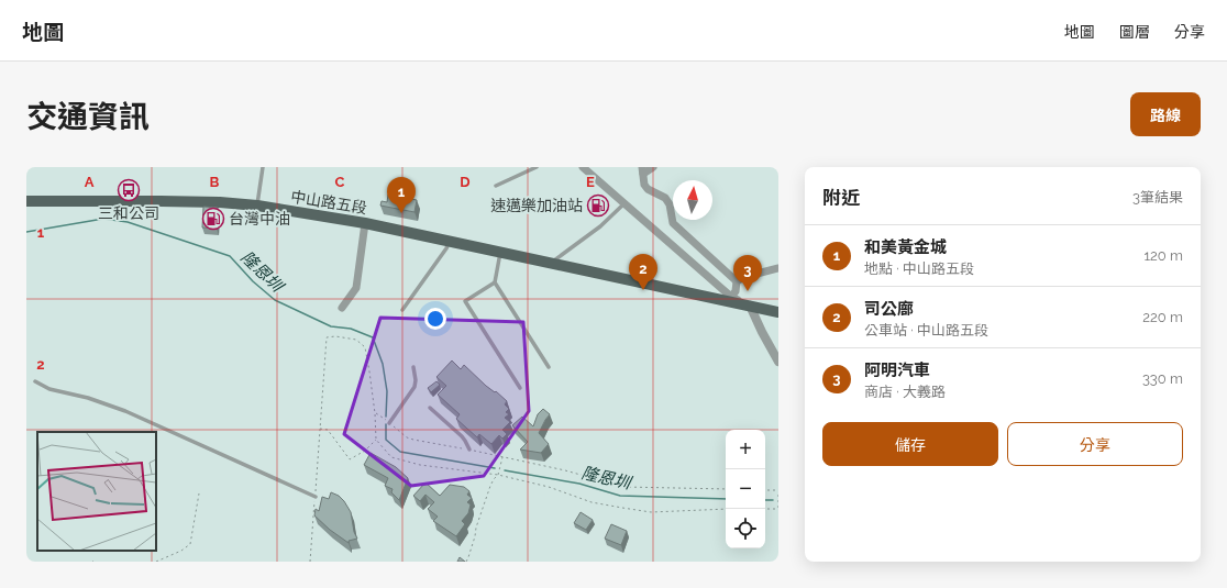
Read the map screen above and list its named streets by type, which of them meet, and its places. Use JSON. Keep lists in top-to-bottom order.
{
  "streets": {
    "main road": ["中山路五段"]
  },
  "water": ["隆恩圳"],
  "places": {
    "bus stop": ["三和公司"],
    "fuel station": ["速邁樂加油站", "台灣中油"]
  },
  "north": "top",
  "page": {
    "header": "地圖",
    "nav": ["地圖", "圖層", "分享"],
    "title": "交通資訊",
    "buttons": [
      "路線",
      ["儲存", "分享"]
    ],
    "heading": ["附近", "3筆結果"],
    "pins": ["1", "2", "3"],
    "list": [
      {
        "mark": "1",
        "name": "和美黃金城",
        "note": "地點 · 中山路五段",
        "value": "120 m"
      },
      {
        "mark": "2",
        "name": "司公廍",
        "note": "公車站 · 中山路五段",
        "value": "220 m"
      },
      {
        "mark": "3",
        "name": "阿明汽車",
        "note": "商店 · 大義路",
        "value": "330 m"
      }
    ],
    "map_buttons": ["+", "−"]
  },
  "grid": {
    "columns": [
      "A",
      "B",
      "C",
      "D",
      "E"
    ],
    "rows": ["1", "2"]
  }
}
